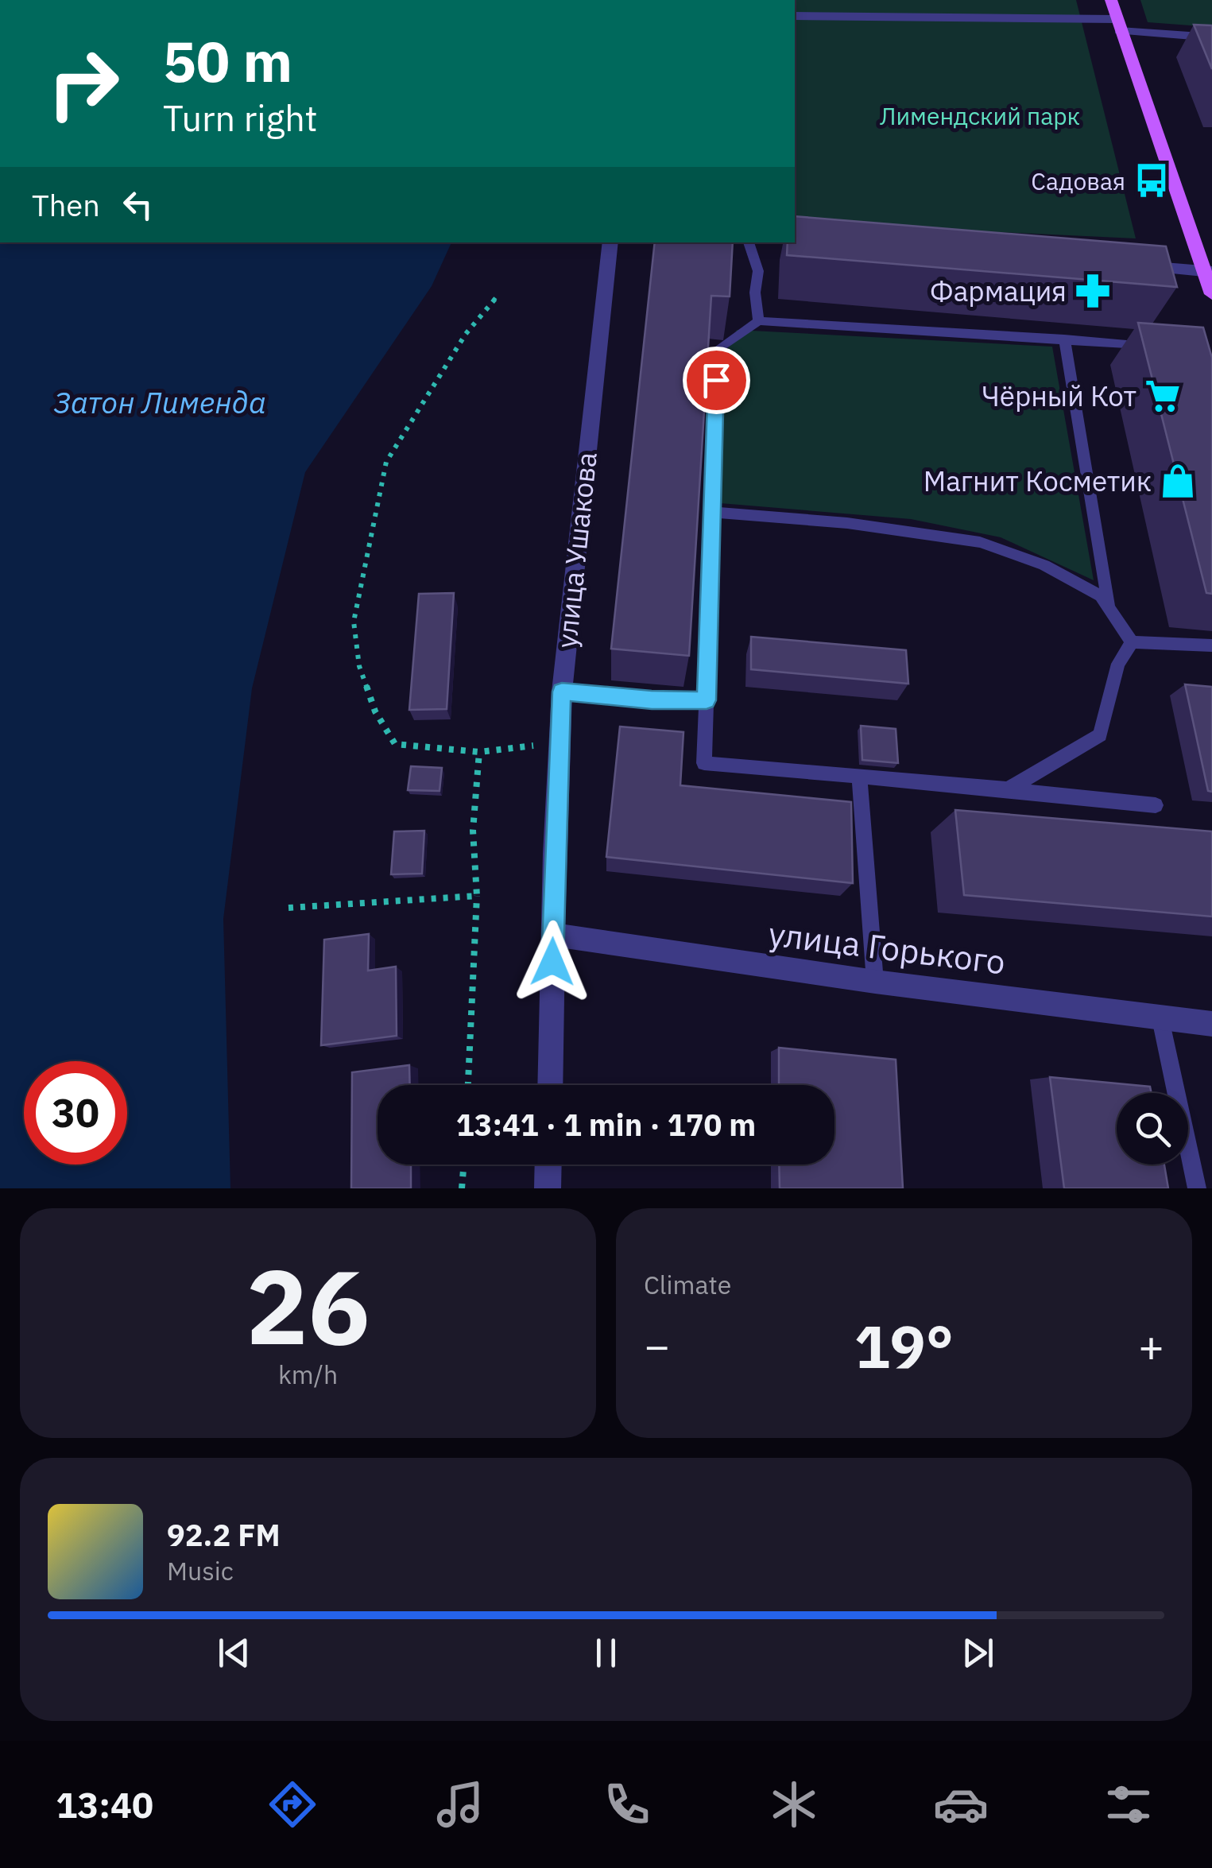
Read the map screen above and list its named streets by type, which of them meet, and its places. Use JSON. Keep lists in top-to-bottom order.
{
  "streets": {
    "street": ["улица Ушакова", "улица Горького"]
  },
  "crossings": [
    ["улица Ушакова", "улица Горького"]
  ],
  "water": ["Затон Лименда"],
  "parks": ["Лимендский парк"],
  "places": {
    "bus stop": ["Садовая"],
    "pharmacy": ["Фармация"],
    "supermarket": ["Чёрный Кот"],
    "shop": ["Магнит Косметик"]
  },
  "page": {
    "turn": ["50 m", "Turn right"],
    "then": "Then",
    "limit": "30",
    "trip": "13:41 · 1 min · 170 m",
    "tile": [
      ["26", "km/h"],
      "Climate"
    ],
    "heat": ["−", "19°", "+"],
    "song": ["92.2 FM", "Music"],
    "tabs": "13:40"
  }
}
